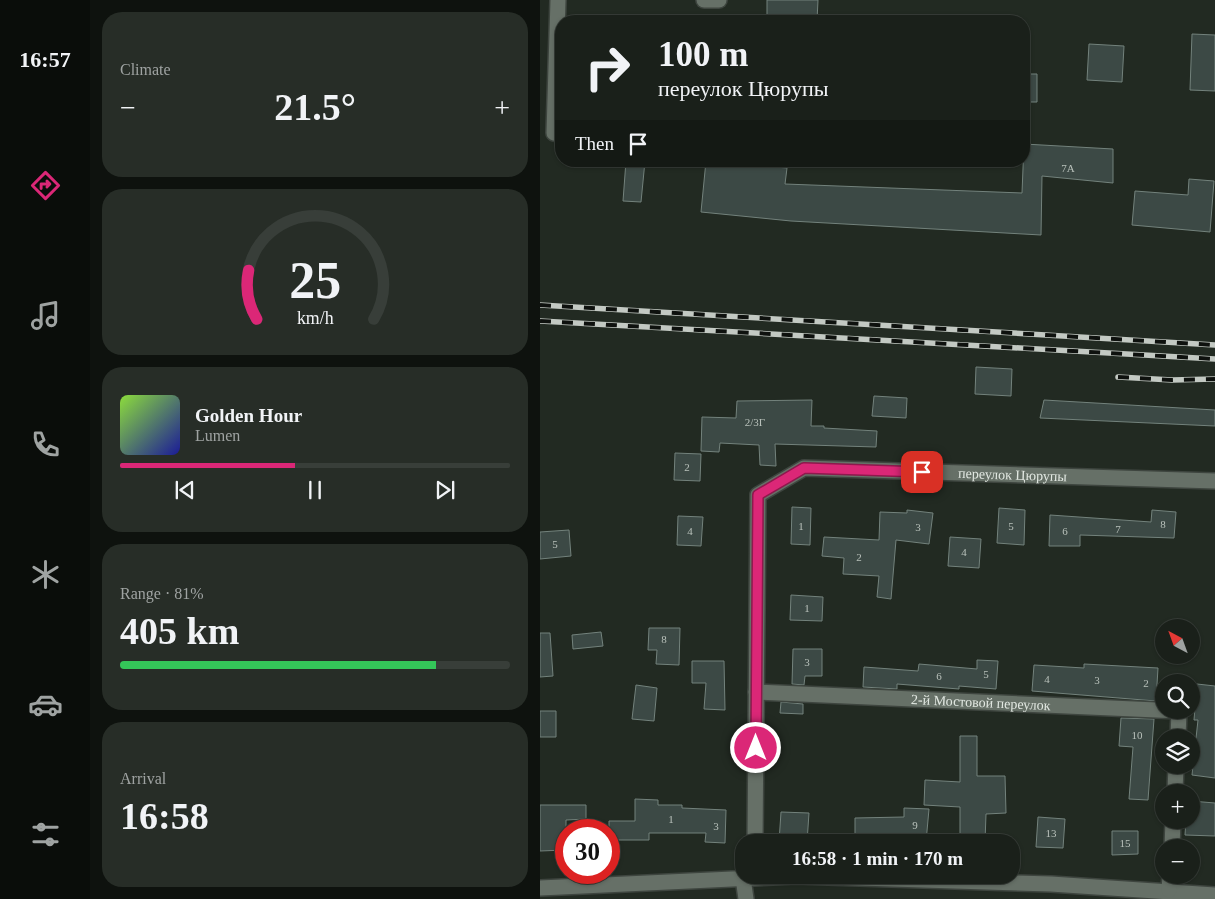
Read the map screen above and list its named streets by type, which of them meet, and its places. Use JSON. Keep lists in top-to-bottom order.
{
  "streets": {
    "street": ["переулок Цюрупы", "2-й Мостовой переулок"]
  },
  "crossings": [
    ["переулок Цюрупы", "2-й Мостовой переулок"]
  ],
  "house_numbers": [
    "7А",
    "2/3Г",
    "2",
    "8",
    "1",
    "5",
    "3",
    "7",
    "4",
    "6",
    "5",
    "4",
    "2",
    "1",
    "8",
    "3",
    "5",
    "6",
    "4",
    "3",
    "2",
    "10",
    "1",
    "9",
    "3",
    "13",
    "15"
  ],
  "north": "top left",
  "page": {
    "tabs": "16:57",
    "tile": [
      "Climate",
      ["Range · 81%", "405 km"],
      ["Arrival", "16:58"]
    ],
    "turn": ["100 m", "переулок Цюрупы"],
    "heat": ["−", "21.5°", "+"],
    "then": "Then",
    "song": ["Golden Hour", "Lumen"],
    "map_buttons": ["+", "−"],
    "limit": "30",
    "trip": "16:58 · 1 min · 170 m",
    "gauge": ["25", "km/h"]
  }
}
